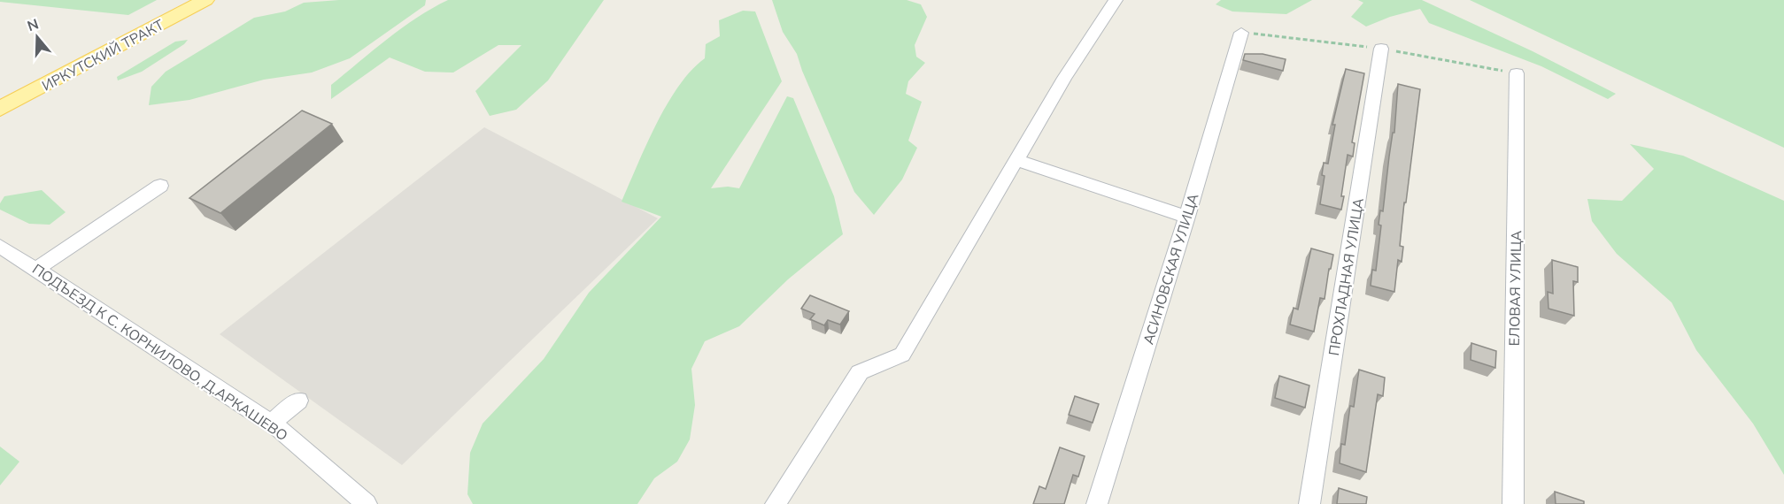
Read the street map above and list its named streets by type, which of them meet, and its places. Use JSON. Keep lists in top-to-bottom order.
{
  "streets": {
    "main road": ["ИРКУТСКИЙ ТРАКТ"],
    "street": [
      "АСИНОВСКАЯ УЛИЦА",
      "ПРОХЛАДНАЯ УЛИЦА",
      "ЕЛОВАЯ УЛИЦА",
      "ПОДЪЕЗД К С. КОРНИЛОВО, Д.АРКАШЕВО"
    ]
  },
  "north": "top"
}
